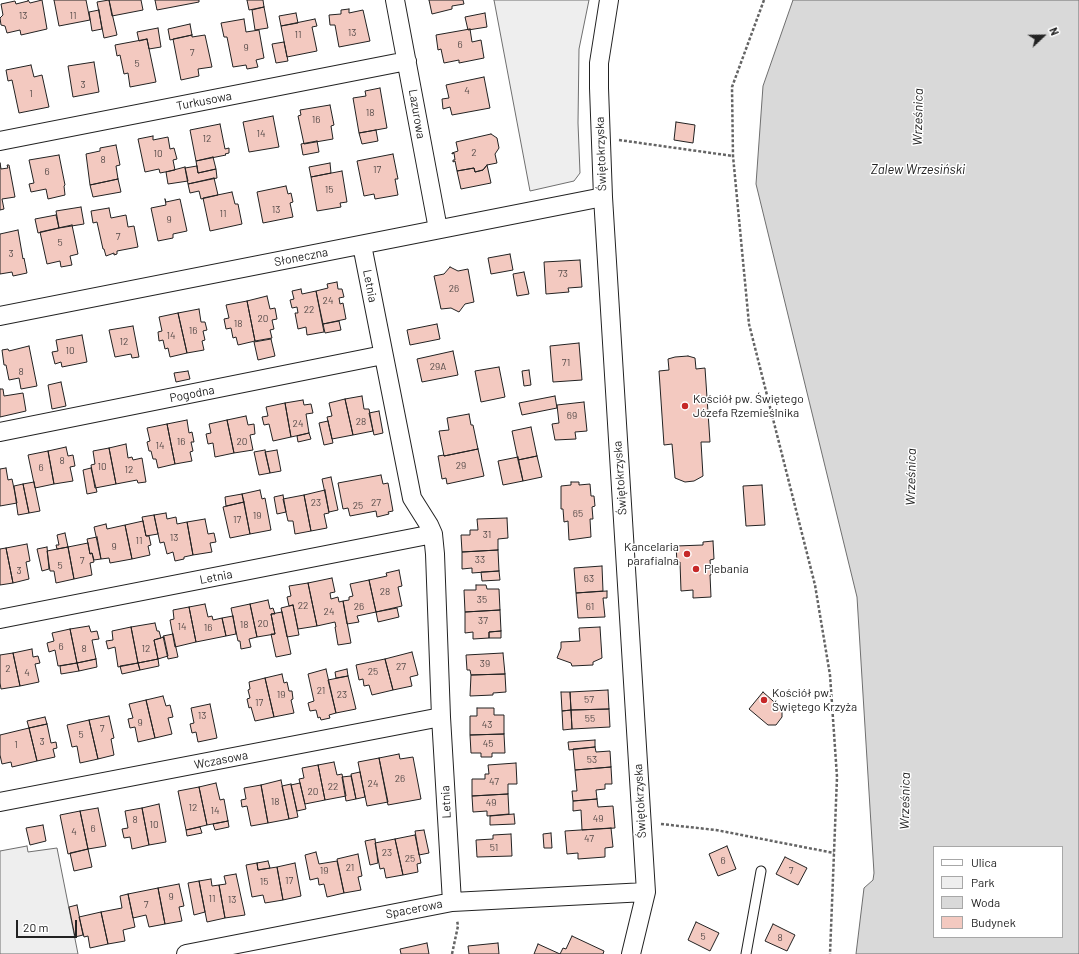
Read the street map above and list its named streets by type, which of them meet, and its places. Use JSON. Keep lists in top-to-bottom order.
{
  "streets": {
    "street": [
      "Turkusowa",
      "Lazurowa",
      "Świętokrzyska",
      "Słoneczna",
      "Letnia",
      "Pogodna",
      "Wczasowa",
      "Spacerowa"
    ]
  },
  "crossings": [
    ["Turkusowa", "Lazurowa"],
    ["Lazurowa", "Słoneczna"],
    ["Świętokrzyska", "Słoneczna"],
    ["Świętokrzyska", "Spacerowa"],
    ["Słoneczna", "Letnia"],
    ["Letnia", "Pogodna"],
    ["Letnia", "Wczasowa"],
    ["Letnia", "Spacerowa"]
  ],
  "water": ["Wrześnica", "Zalew Wrzesiński"],
  "places": [
    "Kościół pw. Świętego Józefa Rzemieślnika",
    "Kancelaria parafialna",
    "Plebania",
    "Kościół pw. Świętego Krzyża"
  ],
  "house_numbers": [
    "13",
    "11",
    "13",
    "11",
    "6",
    "9",
    "7",
    "5",
    "3",
    "4",
    "1",
    "18",
    "16",
    "14",
    "12",
    "2",
    "10",
    "8",
    "17",
    "6",
    "15",
    "13",
    "11",
    "9",
    "7",
    "5",
    "3",
    "73",
    "26",
    "24",
    "22",
    "20",
    "18",
    "16",
    "14",
    "12",
    "10",
    "71",
    "29A",
    "8",
    "69",
    "28",
    "24",
    "16",
    "20",
    "14",
    "8",
    "29",
    "10",
    "6",
    "12",
    "23",
    "27",
    "25",
    "65",
    "19",
    "17",
    "31",
    "13",
    "11",
    "9",
    "33",
    "7",
    "5",
    "3",
    "63",
    "28",
    "35",
    "22",
    "26",
    "61",
    "24",
    "37",
    "20",
    "18",
    "14",
    "16",
    "6",
    "8",
    "12",
    "39",
    "27",
    "2",
    "25",
    "4",
    "21",
    "19",
    "23",
    "57",
    "17",
    "13",
    "55",
    "9",
    "43",
    "7",
    "5",
    "3",
    "45",
    "1",
    "53",
    "26",
    "47",
    "24",
    "22",
    "20",
    "18",
    "49",
    "12",
    "14",
    "49",
    "8",
    "10",
    "6",
    "4",
    "47",
    "51",
    "23",
    "25",
    "6",
    "21",
    "19",
    "7",
    "17",
    "15",
    "9",
    "11",
    "13",
    "7",
    "5",
    "8"
  ],
  "legend": [
    "Ulica",
    "Park",
    "Woda",
    "Budynek"
  ],
  "scale_bar": "20 m",
  "north": "right"
}
